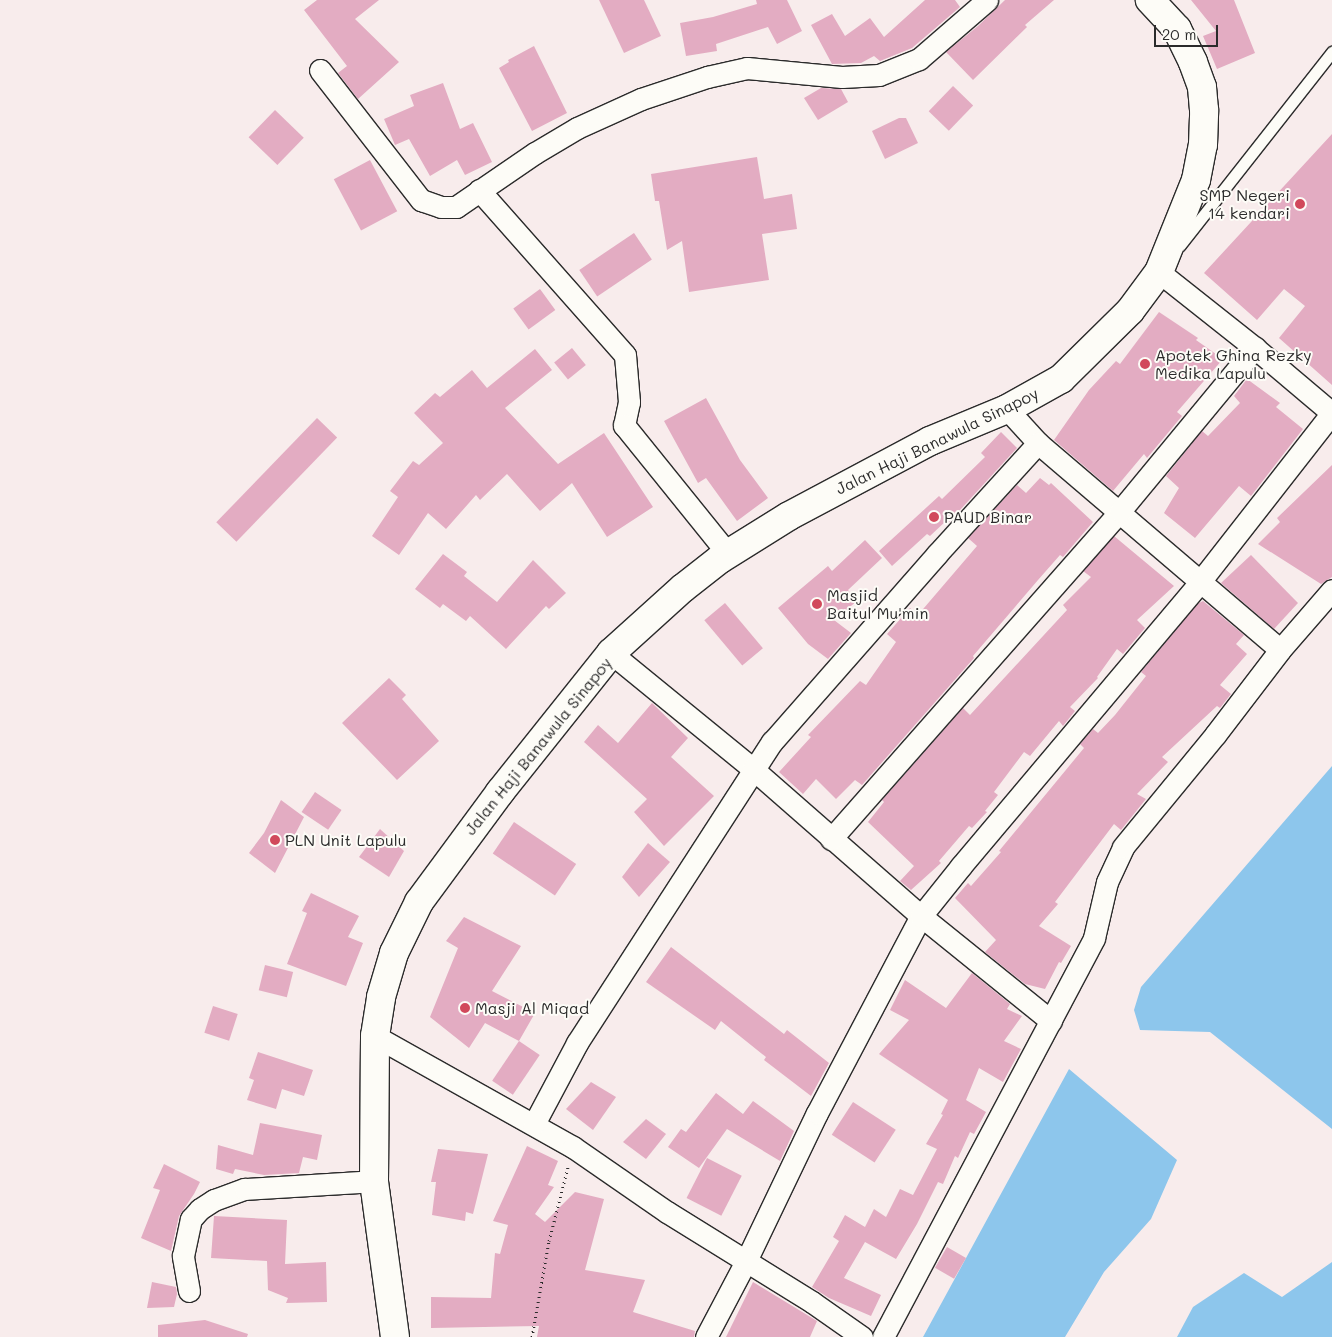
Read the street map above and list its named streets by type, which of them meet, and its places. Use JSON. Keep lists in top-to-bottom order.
{
  "streets": {
    "highway": ["Jalan Haji Banawula Sinapoy"]
  },
  "places": [
    "SMP Negeri 14 kendari",
    "Apotek Ghina Rezky Medika Lapulu",
    "PAUD Binar",
    "Masjid Baitul Mu'min",
    "PLN Unit Lapulu",
    "Masji Al Miqad"
  ],
  "scale_bar": "20 m"
}
